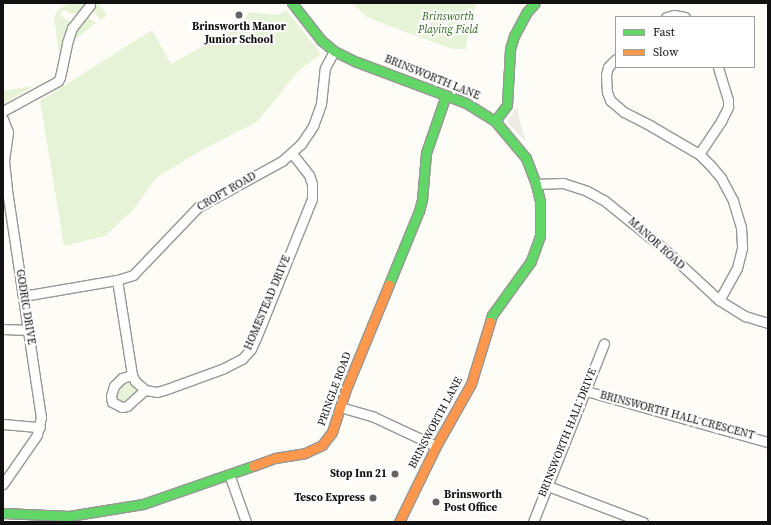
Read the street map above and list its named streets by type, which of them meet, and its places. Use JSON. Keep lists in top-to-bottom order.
{
  "streets": {
    "street": [
      "BRINSWORTH LANE",
      "CROFT ROAD",
      "MANOR ROAD",
      "HOMESTEAD DRIVE",
      "GODRIC DRIVE",
      "PRINGLE ROAD",
      "BRINSWORTH HALL CRESCENT",
      "BRINSWORTH HALL DRIVE"
    ]
  },
  "crossings": [
    ["BRINSWORTH LANE", "CROFT ROAD"],
    ["BRINSWORTH LANE", "MANOR ROAD"],
    ["BRINSWORTH LANE", "PRINGLE ROAD"],
    ["CROFT ROAD", "HOMESTEAD DRIVE"],
    ["CROFT ROAD", "GODRIC DRIVE"],
    ["BRINSWORTH HALL CRESCENT", "BRINSWORTH HALL DRIVE"]
  ],
  "parks": ["Brinsworth Playing Field"],
  "places": [
    "Brinsworth Manor Junior School",
    "Stop Inn 21",
    "Tesco Express",
    "Brinsworth Post Office"
  ],
  "legend": ["Fast", "Slow"]
}
